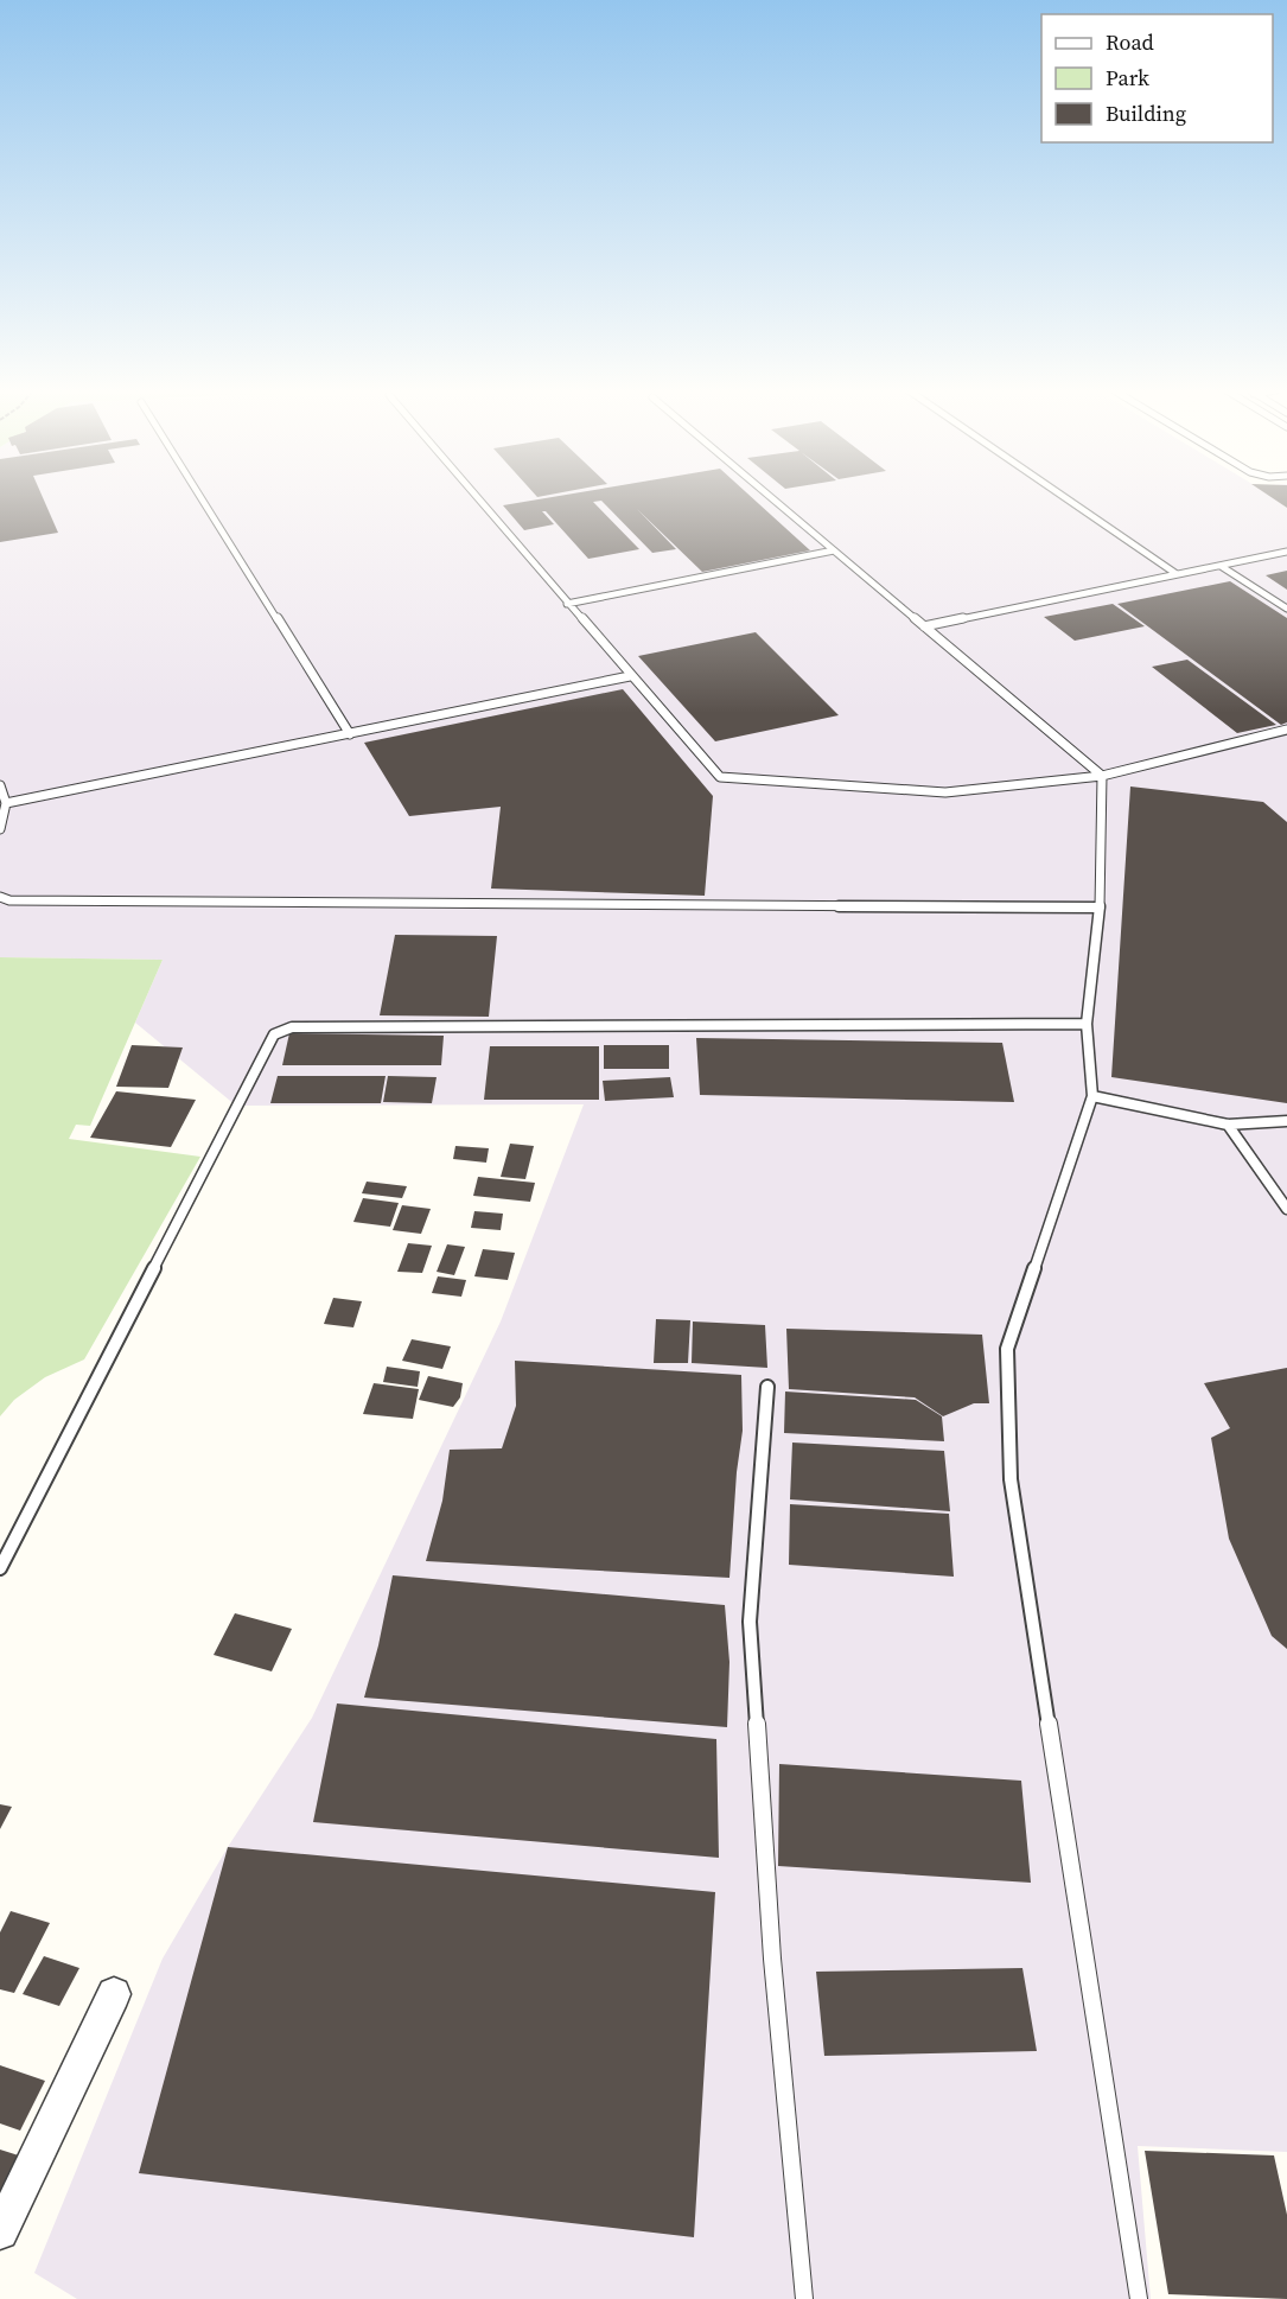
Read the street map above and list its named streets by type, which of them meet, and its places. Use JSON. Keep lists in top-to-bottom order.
{
  "legend": ["Road", "Park", "Building"]
}
